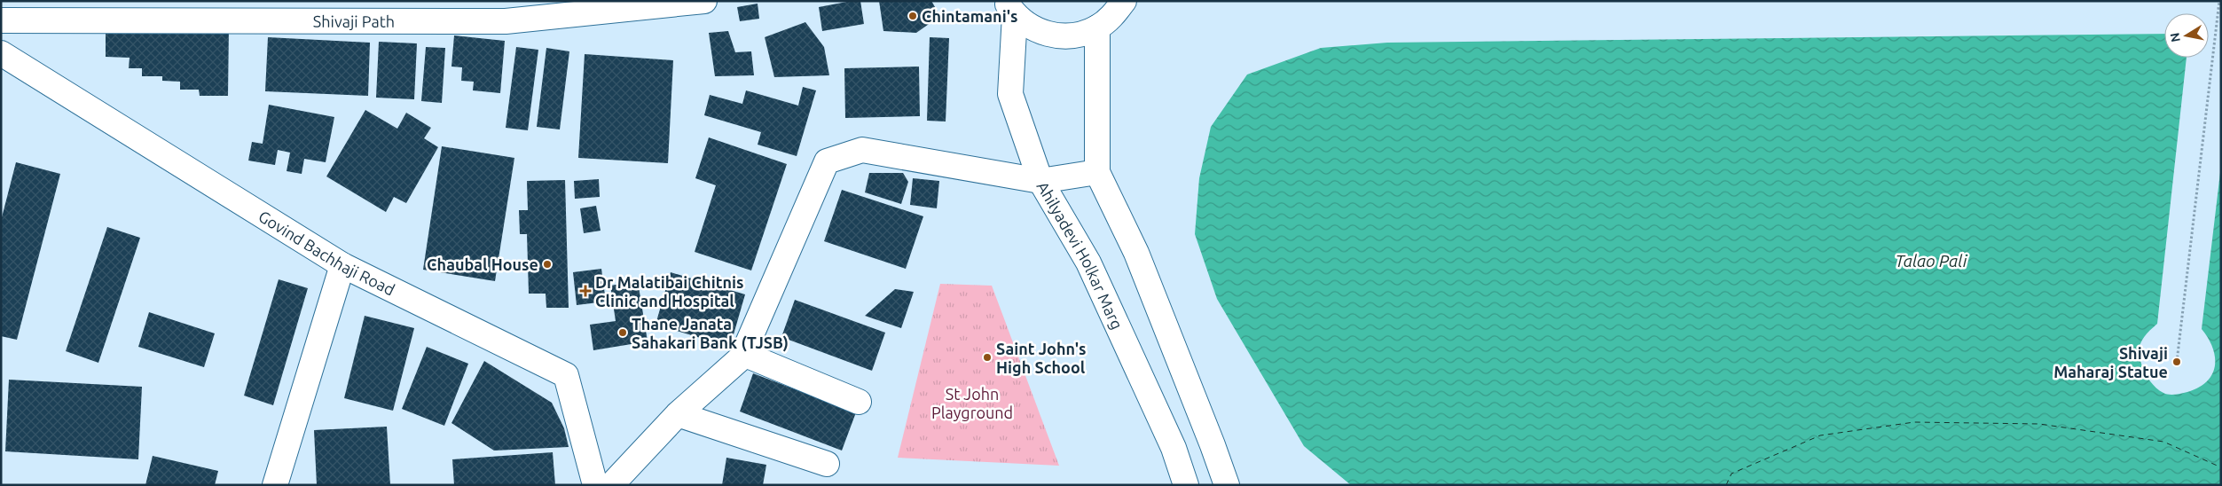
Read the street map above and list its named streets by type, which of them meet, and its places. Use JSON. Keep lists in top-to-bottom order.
{
  "streets": {
    "main road": ["Shivaji Path", "Govind Bachhaji Road", "Ahilyadevi Holkar Marg"]
  },
  "water": ["Talao Pali"],
  "parks": ["St John Playground"],
  "places": {
    "other": [
      "Chintamani's",
      "Chaubal House",
      "Thane Janata Sahakari Bank (TJSB)",
      "Saint John's High School",
      "Shivaji Maharaj Statue"
    ],
    "health": ["Dr Malatibai Chitnis Clinic and Hospital"]
  },
  "north": "left"
}
